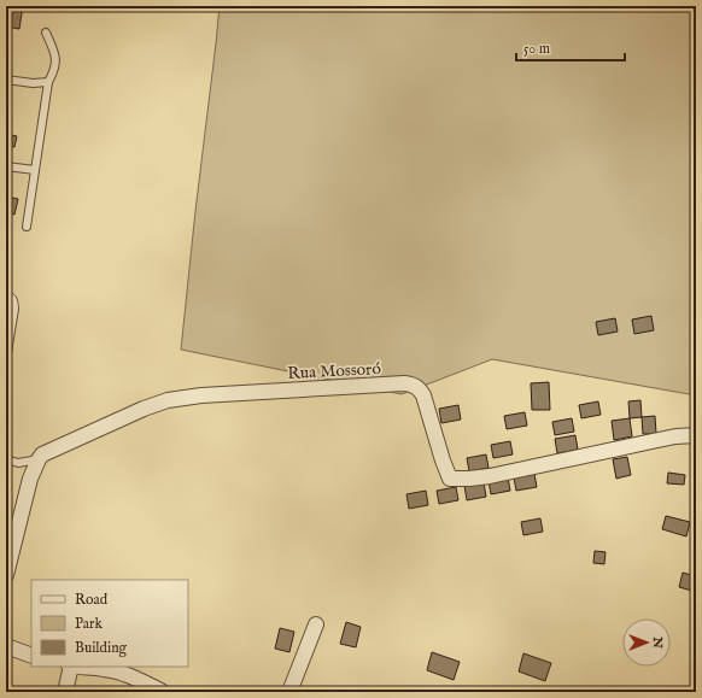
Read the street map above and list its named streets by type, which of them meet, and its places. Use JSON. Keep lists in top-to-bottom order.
{
  "streets": {
    "street": ["Rua Mossoró"]
  },
  "legend": ["Road", "Park", "Building"],
  "scale_bar": "50 m",
  "north": "right"
}
